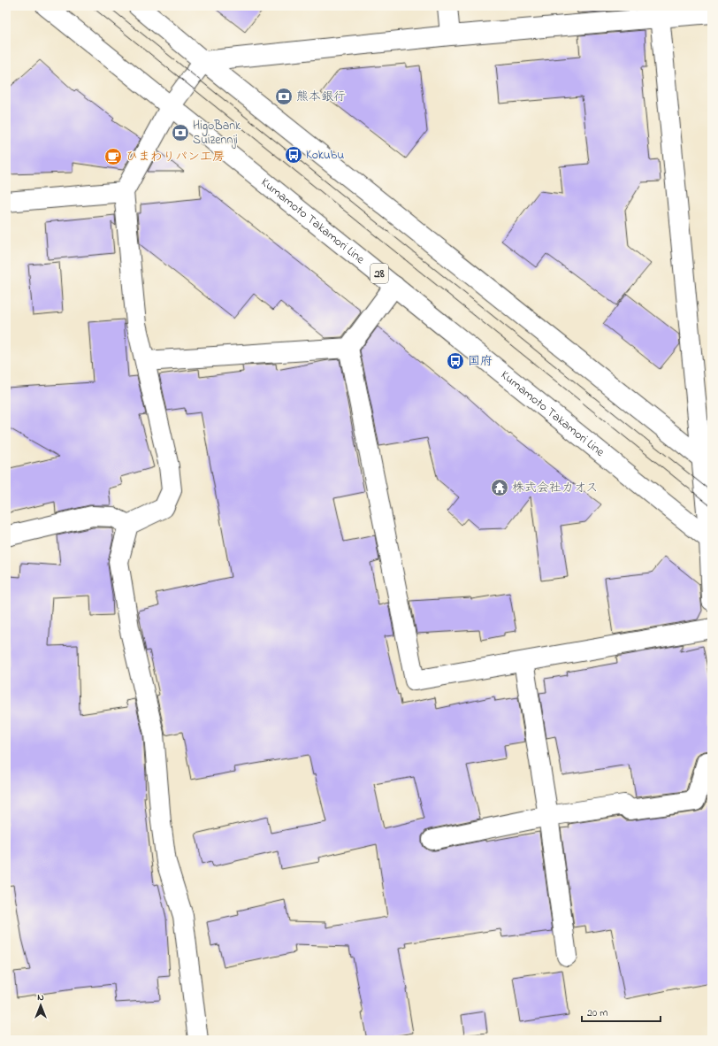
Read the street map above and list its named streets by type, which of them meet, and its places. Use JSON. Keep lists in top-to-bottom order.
{
  "streets": {
    "street": ["Kumamoto Takamori Line", "28"]
  },
  "places": {
    "bank": ["熊本銀行", "HigoBank Suizennji"],
    "bus stop": ["Kokubu", "国府"],
    "cafe": ["ひまわりパン工房"],
    "temple": ["株式会社カオス"]
  },
  "scale_bar": "20 m",
  "north": "top"
}
